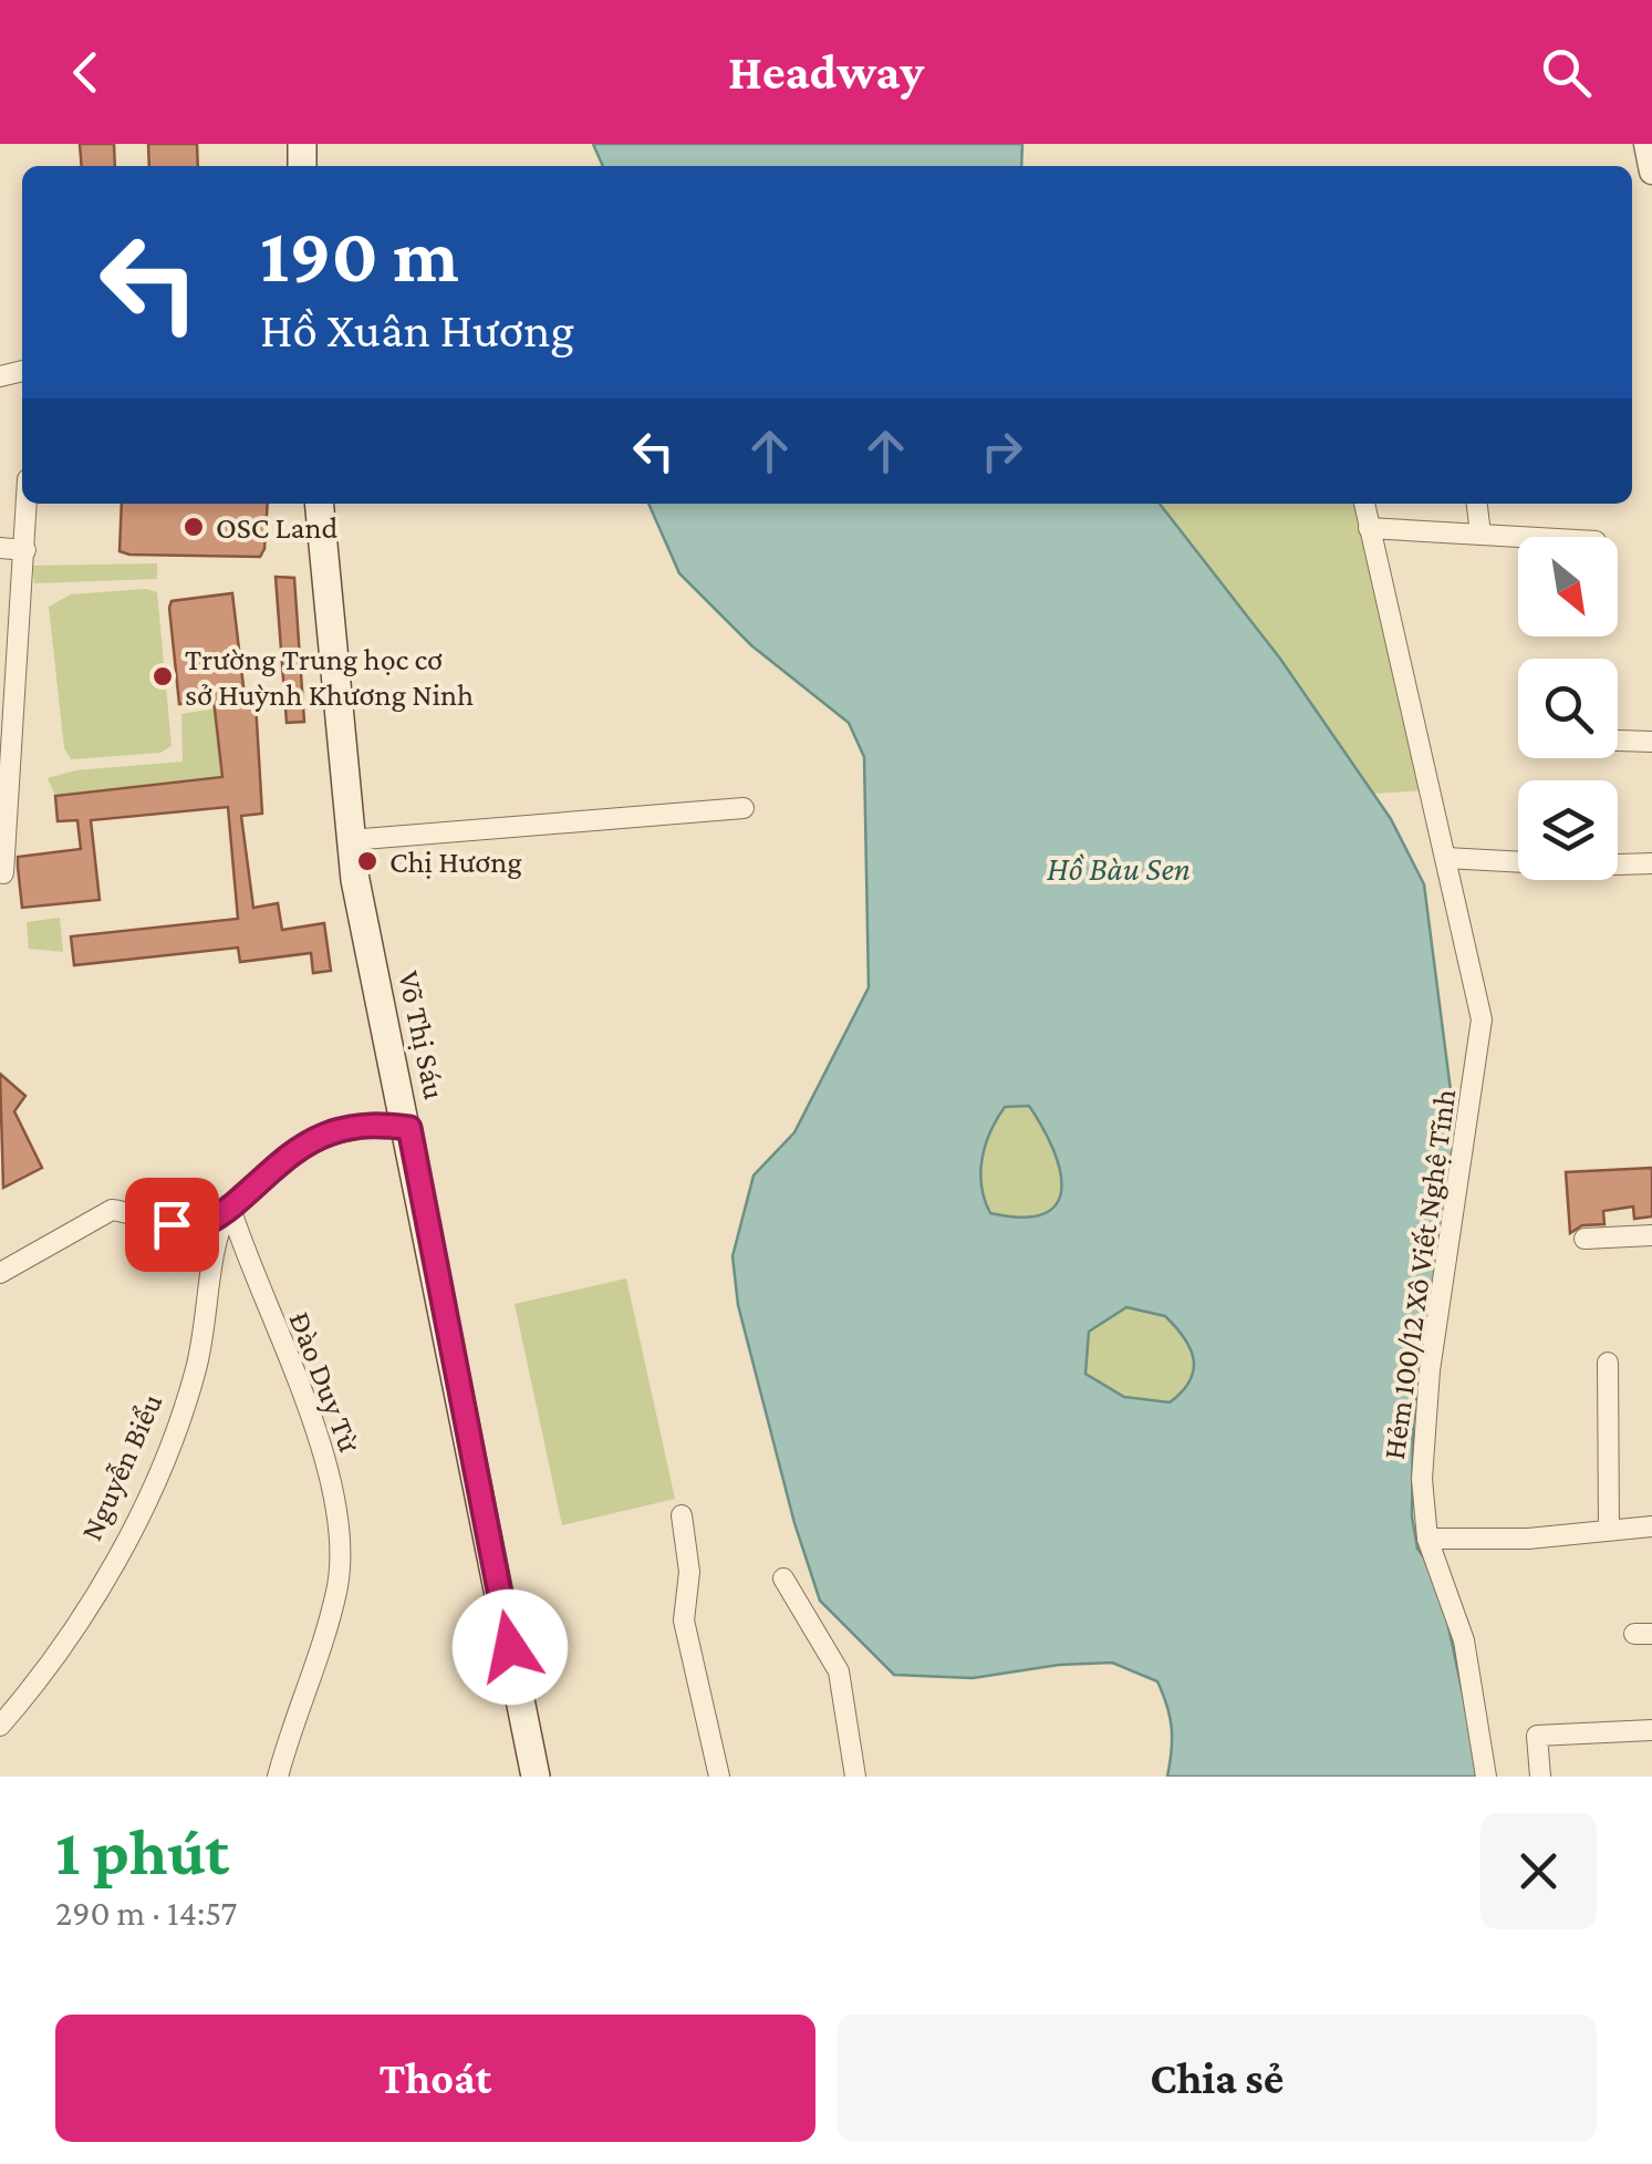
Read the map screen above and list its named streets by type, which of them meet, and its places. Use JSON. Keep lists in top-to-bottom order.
{
  "streets": {
    "main road": ["Võ Thị Sáu"],
    "street": ["Hẻm 100/12 Xô Viết Nghệ Tĩnh", "Đào Duy Từ", "Nguyễn Biểu"]
  },
  "crossings": [
    ["Đào Duy Từ", "Nguyễn Biểu"]
  ],
  "water": ["Hồ Bàu Sen"],
  "places": ["OSC Land", "Trường Trung học cơ sở Huỳnh Khương Ninh", "Chị Hương"],
  "north": "bottom right",
  "page": {
    "header": "Headway",
    "turn": ["190 m", "Hồ Xuân Hương"],
    "heading": ["1 phút", "290 m · 14:57"],
    "buttons": ["Thoát", "Chia sẻ"]
  }
}
